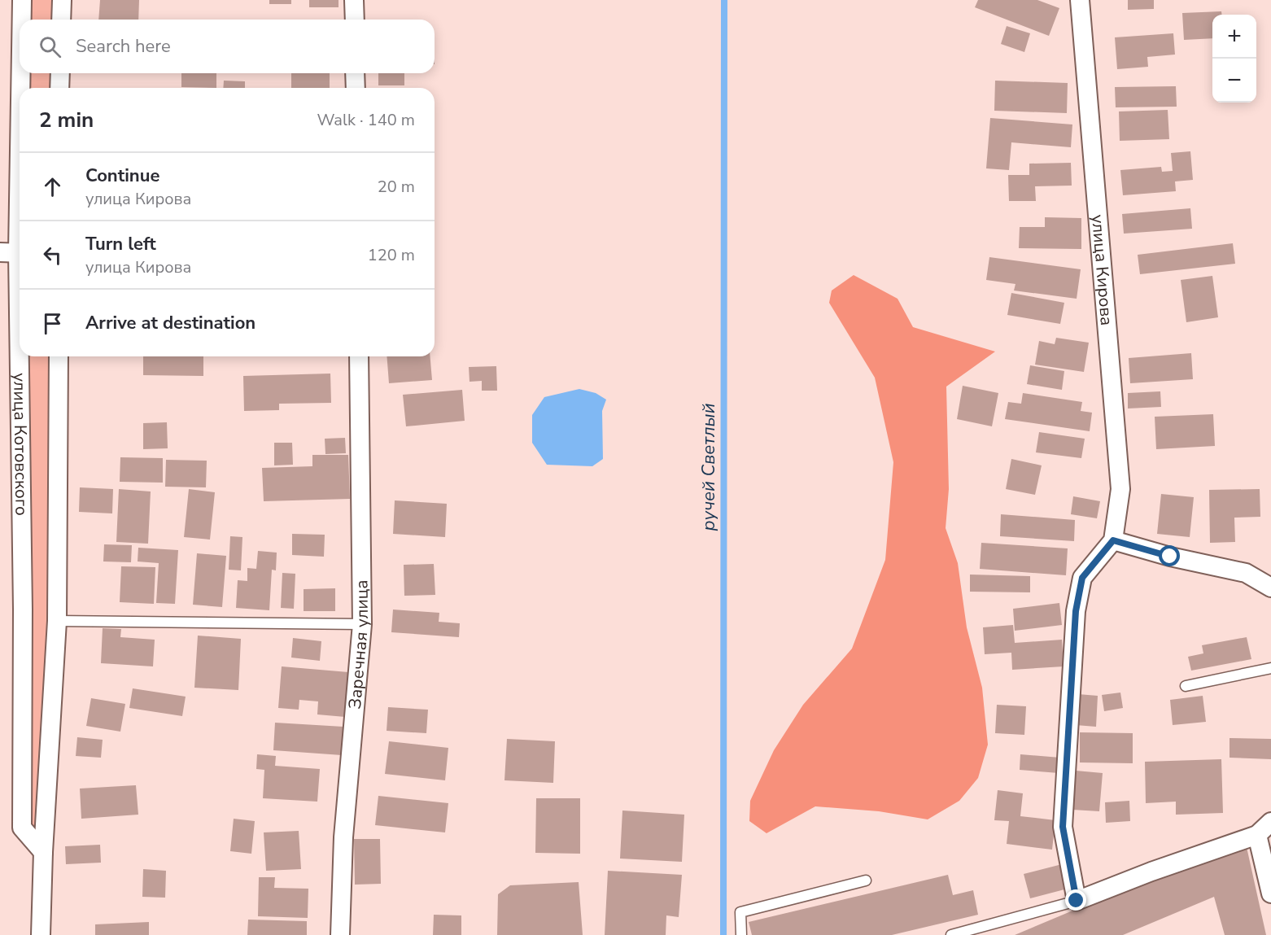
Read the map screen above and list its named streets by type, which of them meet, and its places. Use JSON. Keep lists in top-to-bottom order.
{
  "streets": {
    "street": ["улица Кирова", "улица Котовского", "Заречная улица"]
  },
  "water": ["ручей Светлый"],
  "page": {
    "map_buttons": ["+", "−"],
    "search": "Search here",
    "heading": ["2 min", "Walk · 140 m"],
    "list": [
      ["Continue", "улица Кирова", "20 m"],
      ["Turn left", "улица Кирова", "120 m"],
      "Arrive at destination"
    ]
  }
}
